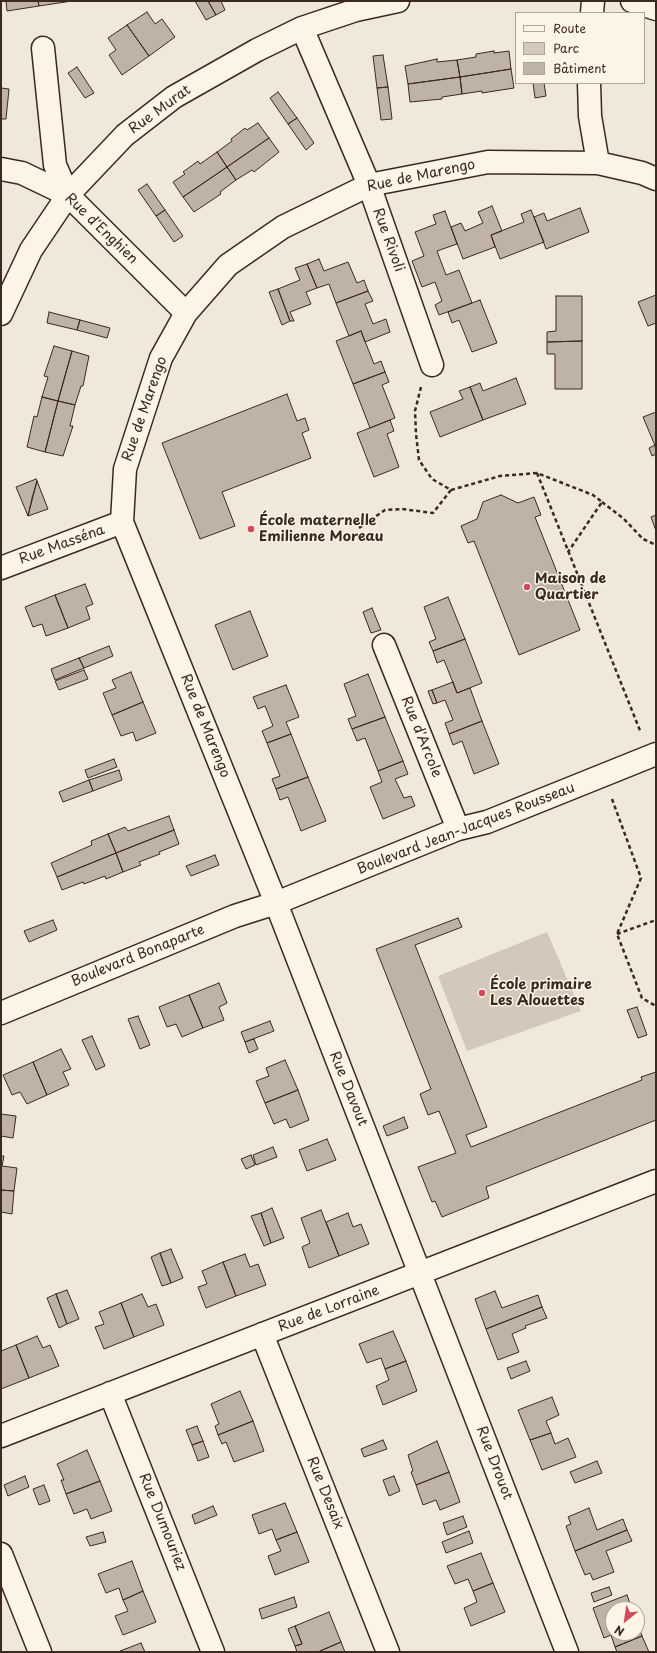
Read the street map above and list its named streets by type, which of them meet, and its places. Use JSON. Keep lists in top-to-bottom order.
{
  "streets": {
    "street": [
      "Rue Murat",
      "Rue de Marengo",
      "Rue d'Enghien",
      "Rue Rivoli",
      "Rue Masséna",
      "Rue d'Arcole",
      "Boulevard Jean-Jacques Rousseau",
      "Boulevard Bonaparte",
      "Rue Davout",
      "Rue de Lorraine",
      "Rue Drouot",
      "Rue Desaix",
      "Rue Dumouriez"
    ]
  },
  "crossings": [
    ["Rue Murat", "Rue d'Enghien"],
    ["Rue Murat", "Rue Rivoli"],
    ["Rue de Marengo", "Rue d'Enghien"],
    ["Rue de Marengo", "Rue Rivoli"],
    ["Rue de Marengo", "Rue Masséna"],
    ["Rue de Marengo", "Boulevard Jean-Jacques Rousseau"],
    ["Rue de Marengo", "Boulevard Bonaparte"],
    ["Rue de Marengo", "Rue Davout"],
    ["Rue d'Arcole", "Boulevard Jean-Jacques Rousseau"],
    ["Boulevard Jean-Jacques Rousseau", "Boulevard Bonaparte"],
    ["Boulevard Jean-Jacques Rousseau", "Rue Davout"],
    ["Boulevard Bonaparte", "Rue Davout"],
    ["Rue Davout", "Rue de Lorraine"],
    ["Rue Davout", "Rue Drouot"],
    ["Rue de Lorraine", "Rue Drouot"],
    ["Rue de Lorraine", "Rue Desaix"],
    ["Rue de Lorraine", "Rue Dumouriez"]
  ],
  "places": ["École maternelle Emilienne Moreau", "Maison de Quartier", "École primaire Les Alouettes"],
  "legend": ["Route", "Parc", "Bâtiment"],
  "north": "bottom left"
}
